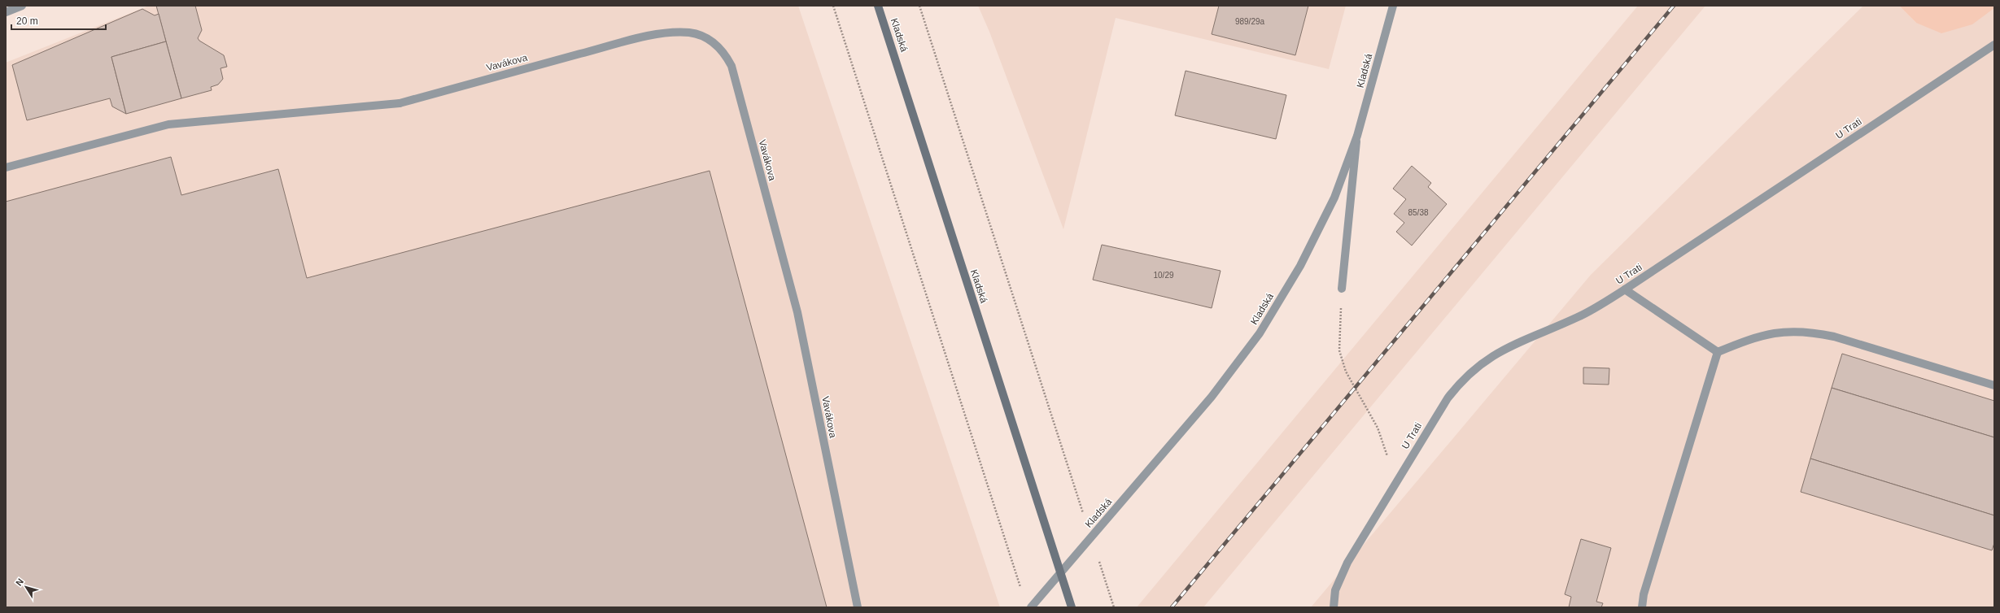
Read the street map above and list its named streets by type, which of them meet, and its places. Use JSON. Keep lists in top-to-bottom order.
{
  "streets": {
    "main road": ["Kladská"],
    "street": ["Vavákova", "U Trati"]
  },
  "house_numbers": ["989/29a", "85/38", "10/29"],
  "scale_bar": "20 m",
  "north": "top left"
}
